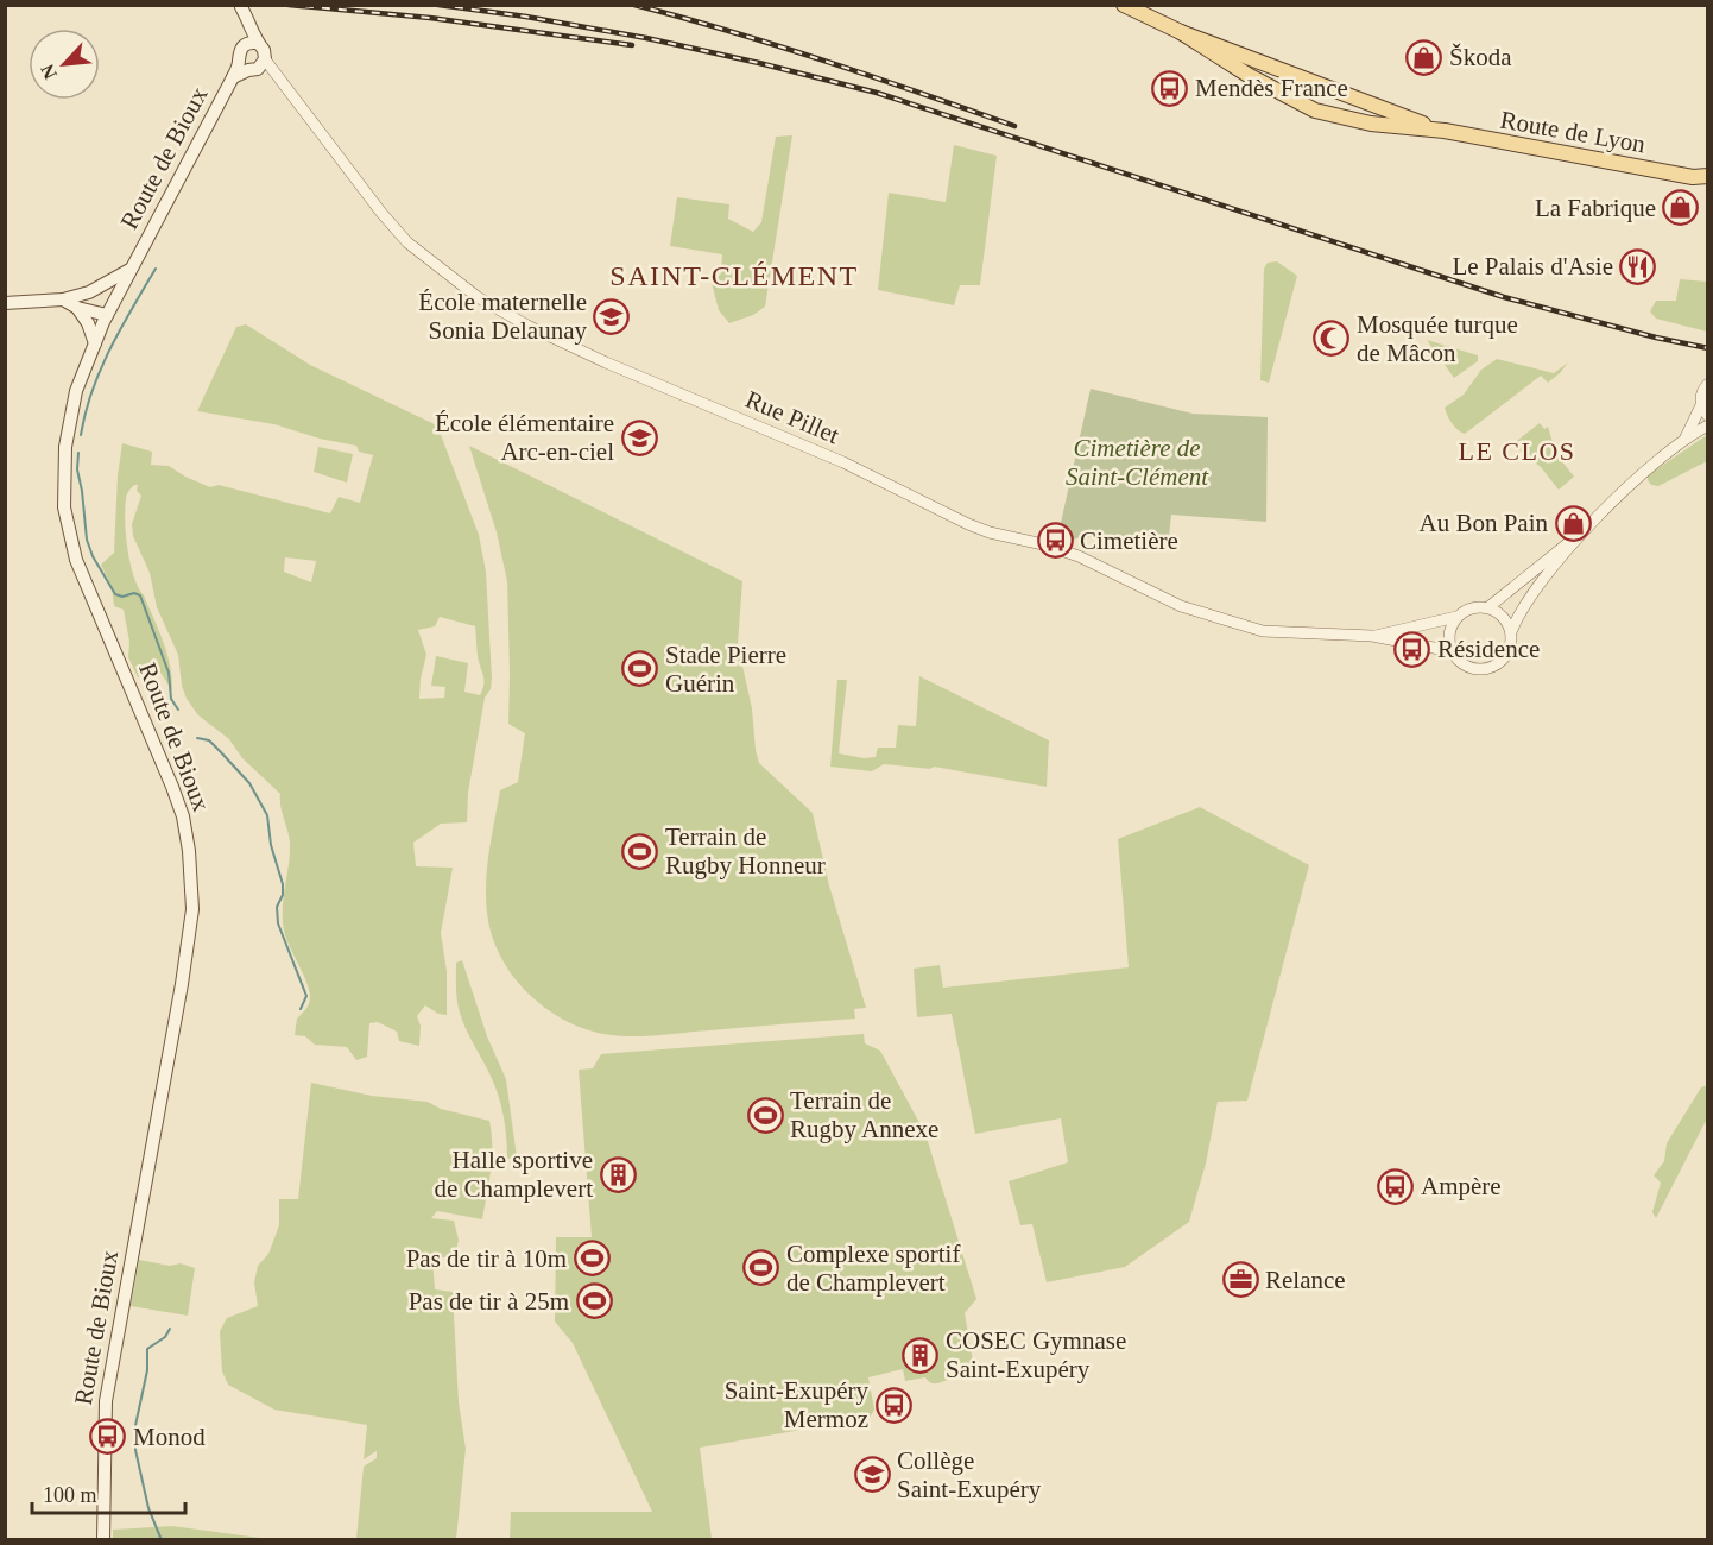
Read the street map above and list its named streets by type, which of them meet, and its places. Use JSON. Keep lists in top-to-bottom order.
{
  "streets": {
    "main road": ["Route de Lyon", "Route de Bioux"],
    "street": ["Rue Pillet"]
  },
  "crossings": [
    ["Route de Bioux", "Rue Pillet"]
  ],
  "districts": ["SAINT-CLÉMENT", "LE CLOS"],
  "parks": ["Cimetière de Saint-Clément"],
  "places": {
    "shop": ["Škoda", "La Fabrique", "Au Bon Pain"],
    "bus stop": [
      "Mendès France",
      "Cimetière",
      "Résidence",
      "Ampère",
      "Saint-Exupéry Mermoz",
      "Monod"
    ],
    "restaurant": ["Le Palais d'Asie"],
    "school or university": ["École maternelle Sonia Delaunay", "École élémentaire Arc-en-ciel", "Collège Saint-Exupéry"],
    "mosque": ["Mosquée turque de Mâcon"],
    "sports": [
      "Stade Pierre Guérin",
      "Terrain de Rugby Honneur",
      "Terrain de Rugby Annexe",
      "Pas de tir à 10m",
      "Complexe sportif de Champlevert",
      "Pas de tir à 25m"
    ],
    "building": ["Halle sportive de Champlevert", "COSEC Gymnase Saint-Exupéry"],
    "office": ["Relance"]
  },
  "scale_bar": "100 m",
  "north": "bottom left"
}
